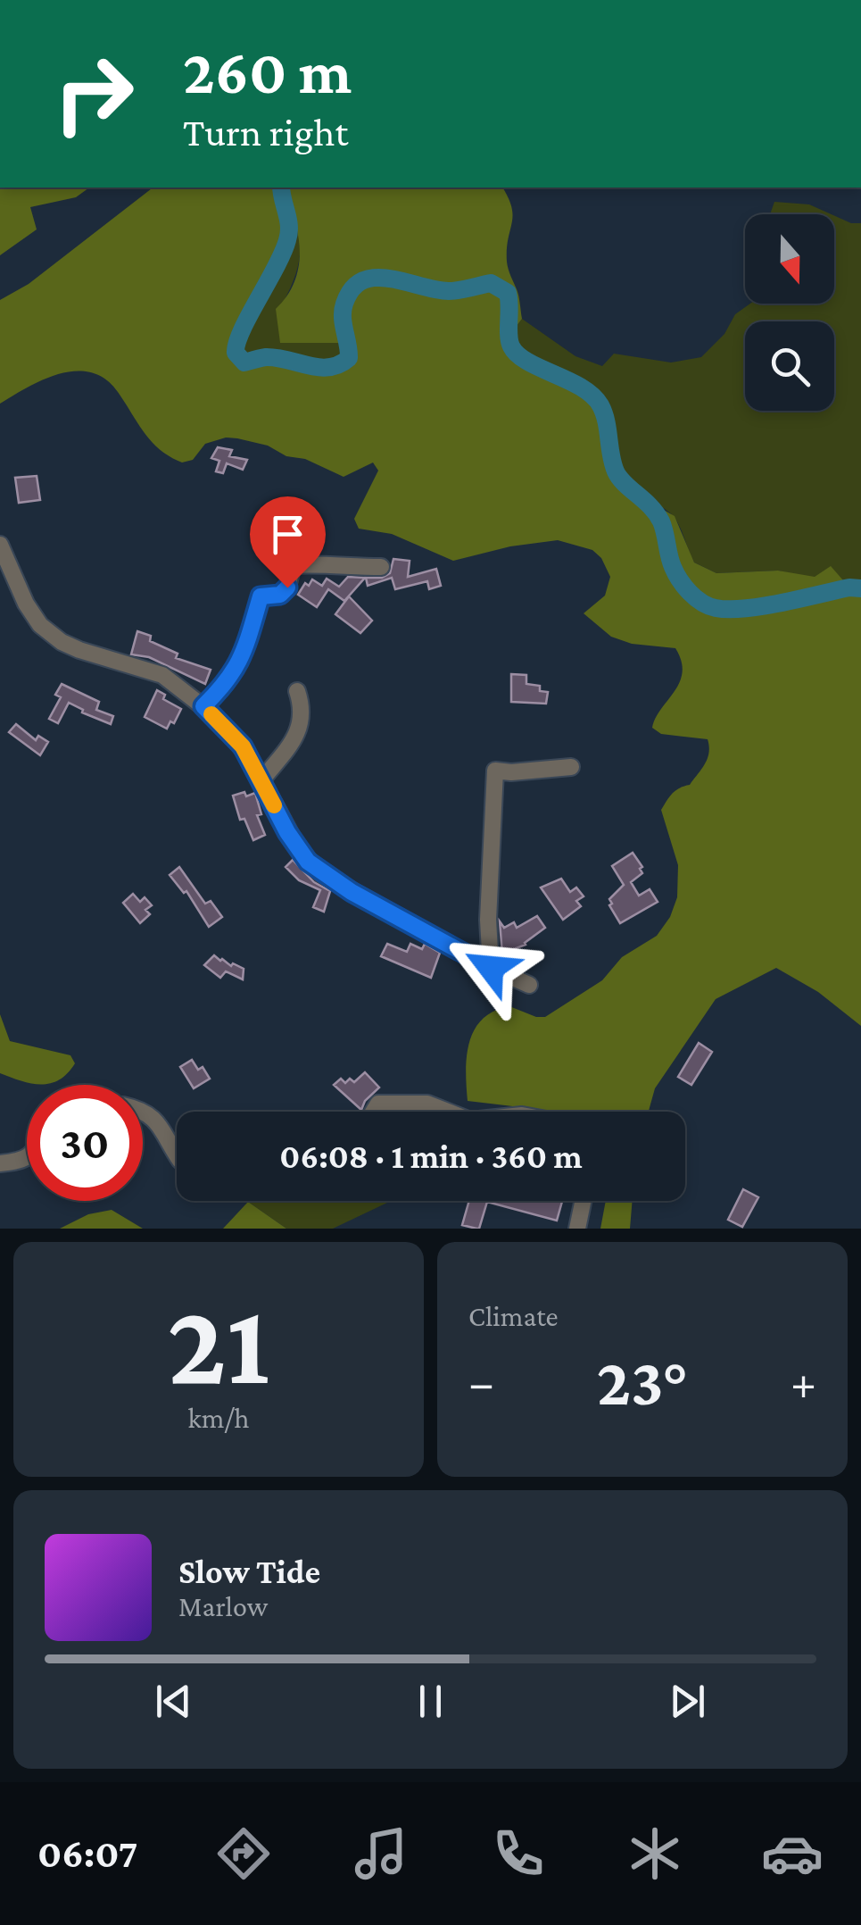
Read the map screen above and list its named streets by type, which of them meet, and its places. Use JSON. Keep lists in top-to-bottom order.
{
  "north": "bottom",
  "page": {
    "turn": ["260 m", "Turn right"],
    "limit": "30",
    "trip": "06:08 · 1 min · 360 m",
    "tile": [
      ["21", "km/h"],
      "Climate"
    ],
    "heat": ["−", "23°", "+"],
    "song": ["Slow Tide", "Marlow"],
    "tabs": "06:07"
  }
}
